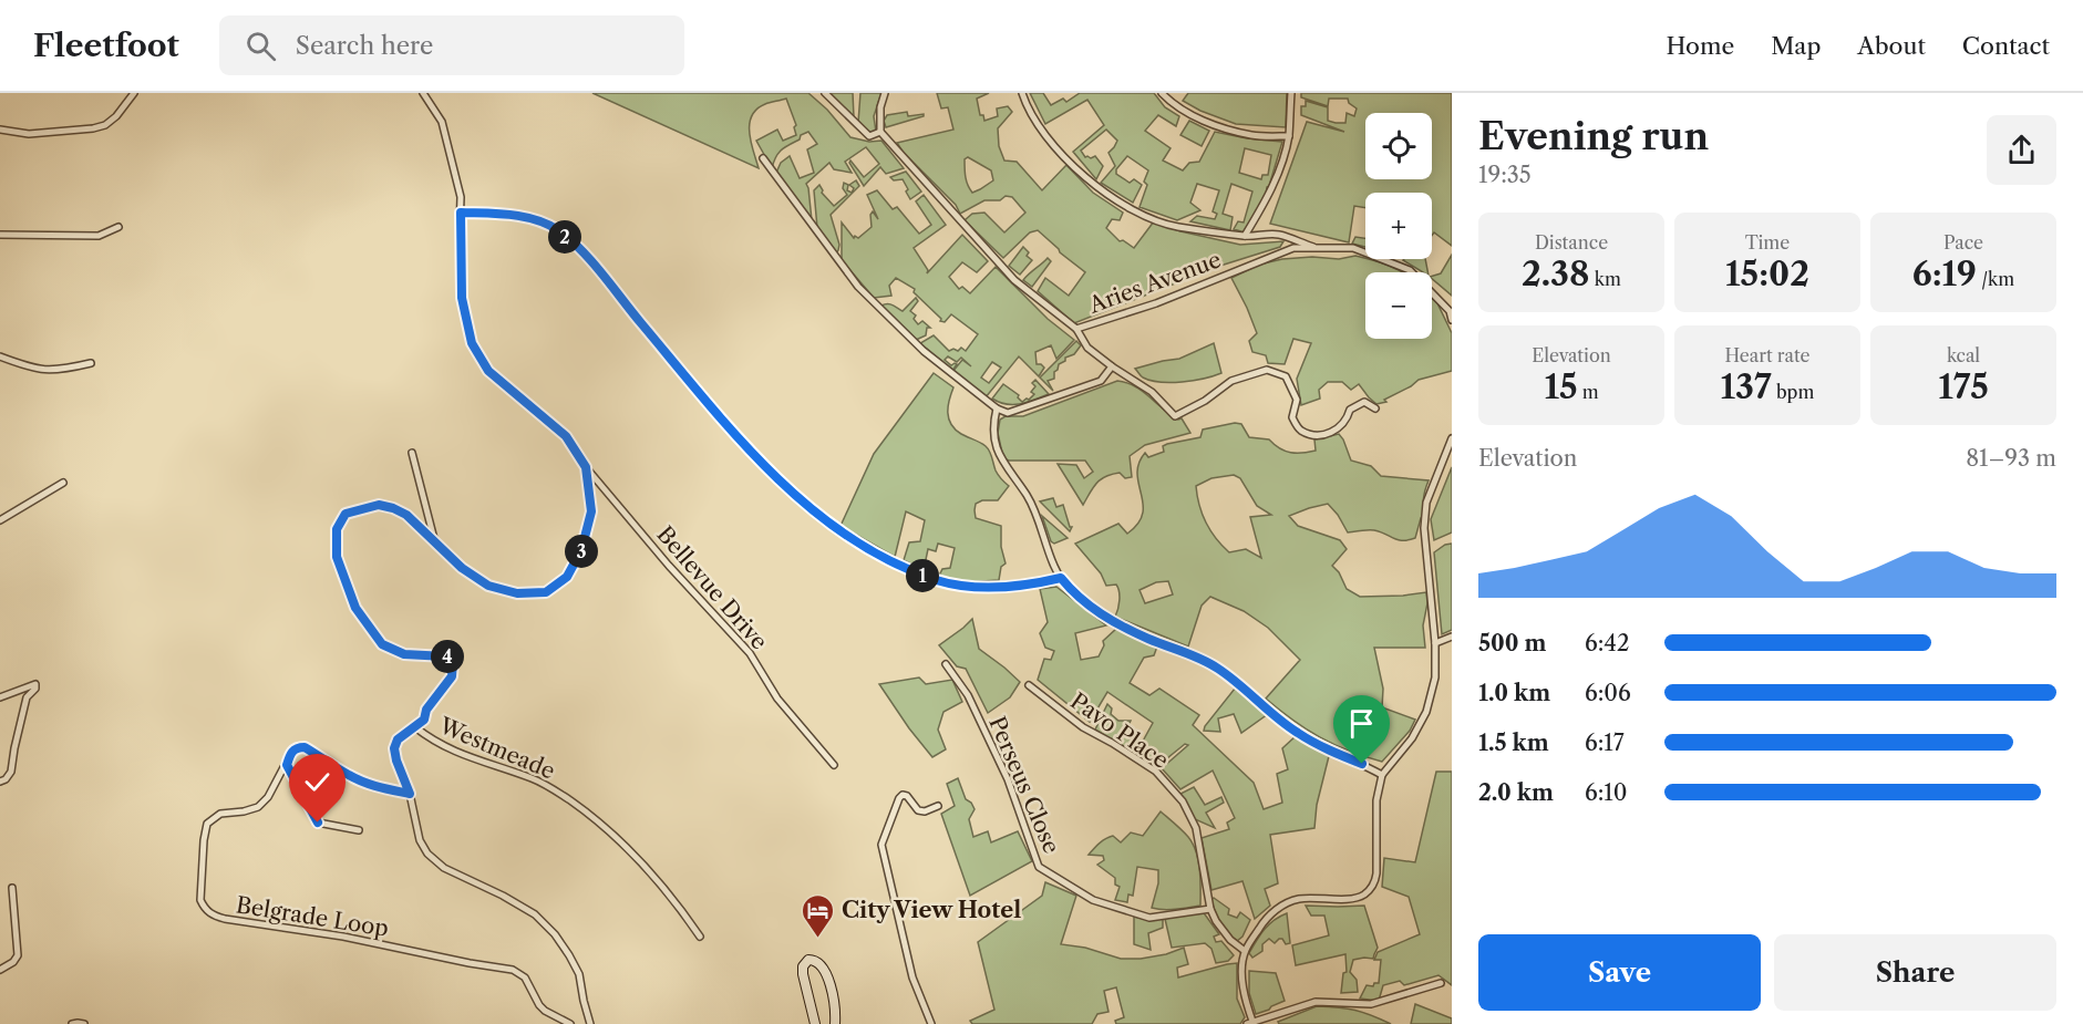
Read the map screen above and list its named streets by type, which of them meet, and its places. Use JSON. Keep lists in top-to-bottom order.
{
  "streets": {
    "street": [
      "Aries Avenue",
      "Bellevue Drive",
      "Pavo Place",
      "Westmeade",
      "Perseus Close",
      "Belgrade Loop"
    ]
  },
  "crossings": [
    ["Pavo Place", "Perseus Close"],
    ["Westmeade", "Belgrade Loop"]
  ],
  "places": {
    "hotel": ["City View Hotel"]
  },
  "page": {
    "header": "Fleetfoot",
    "search": "Search here",
    "nav": [
      "Home",
      "Map",
      "About",
      "Contact"
    ],
    "heading": ["Evening run", "19:35"],
    "map_buttons": ["+", "−"],
    "stats": [
      ["Distance", "2.38 km"],
      ["Time", "15:02"],
      ["Pace", "6:19 /km"],
      ["Elevation", "15 m"],
      ["Heart rate", "137 bpm"],
      ["kcal", "175"]
    ],
    "pins": [
      "2",
      "3",
      "1",
      "4"
    ],
    "chart": ["Elevation", "81–93 m"],
    "list": [
      {
        "name": "500 m",
        "note": "6:42"
      },
      {
        "name": "1.0 km",
        "note": "6:06"
      },
      {
        "name": "1.5 km",
        "note": "6:17"
      },
      {
        "name": "2.0 km",
        "note": "6:10"
      }
    ],
    "buttons": ["Save", "Share"]
  }
}
